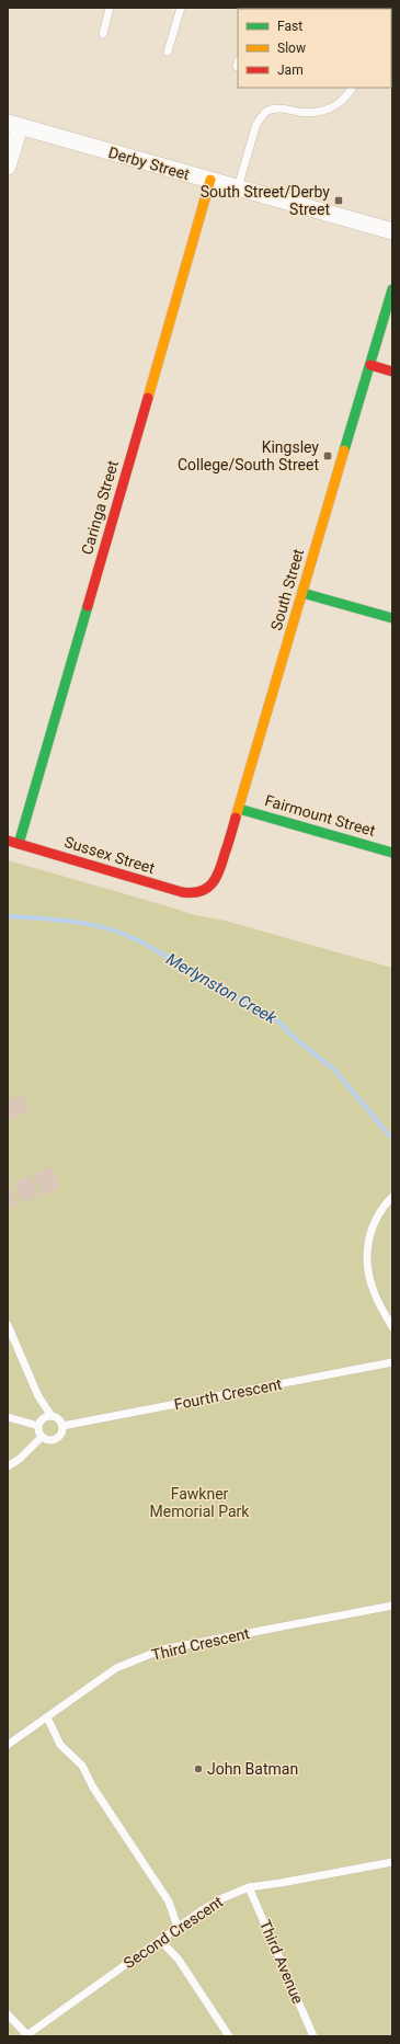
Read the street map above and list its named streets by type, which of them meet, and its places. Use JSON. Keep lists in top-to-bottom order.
{
  "streets": {
    "street": [
      "Derby Street",
      "Caringa Street",
      "South Street",
      "Fairmount Street",
      "Sussex Street"
    ],
    "lane": [
      "Fourth Crescent",
      "Third Crescent",
      "Second Crescent",
      "Third Avenue"
    ]
  },
  "crossings": [
    ["Derby Street", "Caringa Street"],
    ["Caringa Street", "Sussex Street"],
    ["South Street", "Fairmount Street"],
    ["South Street", "Sussex Street"],
    ["Second Crescent", "Third Avenue"]
  ],
  "water": ["Merlynston Creek"],
  "parks": ["Fawkner Memorial Park"],
  "places": {
    "transit": ["South Street/Derby Street", "Kingsley College/South Street"],
    "other": ["John Batman"]
  },
  "legend": ["Fast", "Slow", "Jam"]
}
